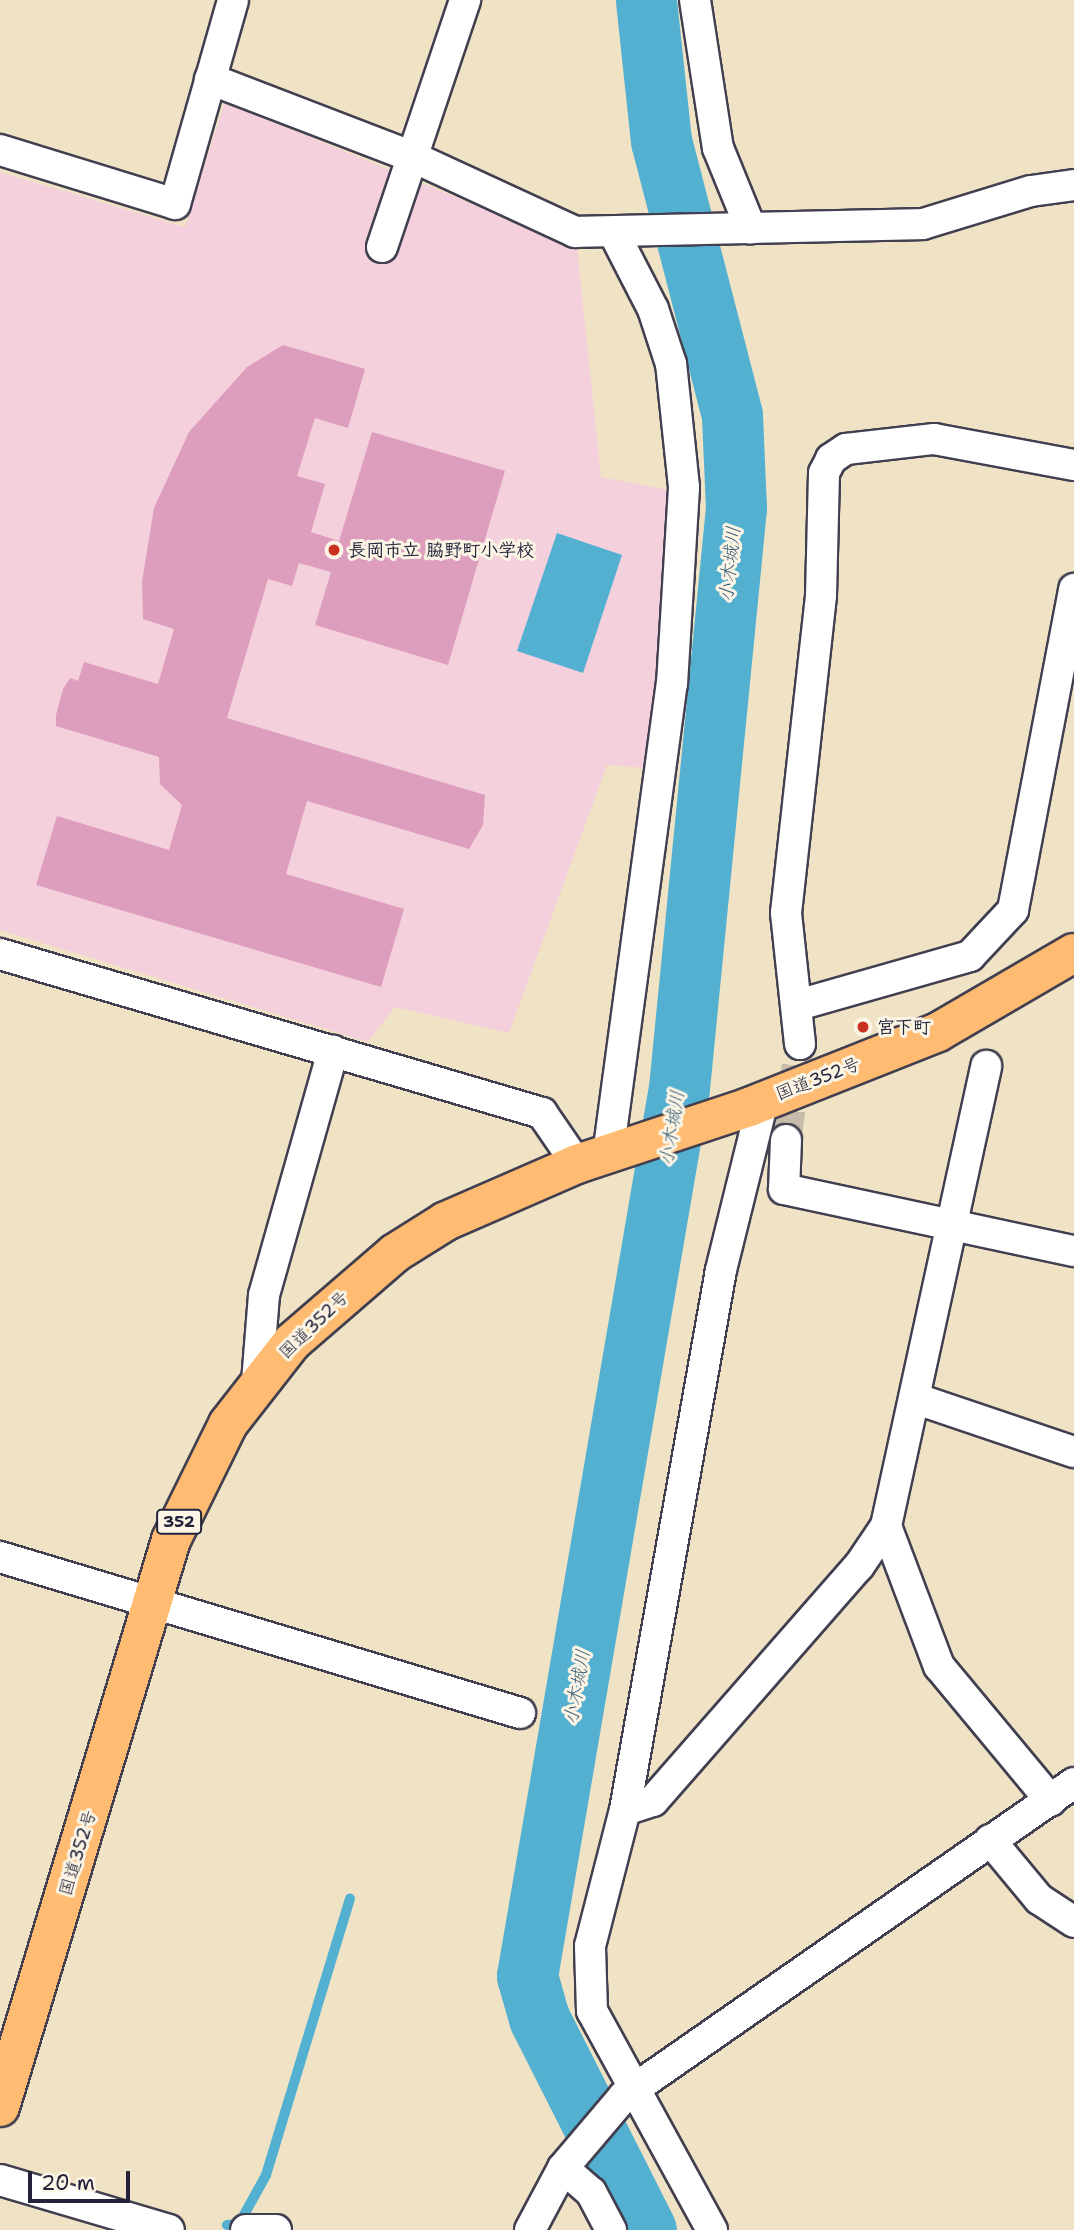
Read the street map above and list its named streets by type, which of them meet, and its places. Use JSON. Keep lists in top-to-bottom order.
{
  "streets": {
    "highway": ["国道352号", "352"]
  },
  "water": ["小木城川"],
  "places": ["長岡市立 脇野町小学校", "宮下町"],
  "scale_bar": "20 m"
}
